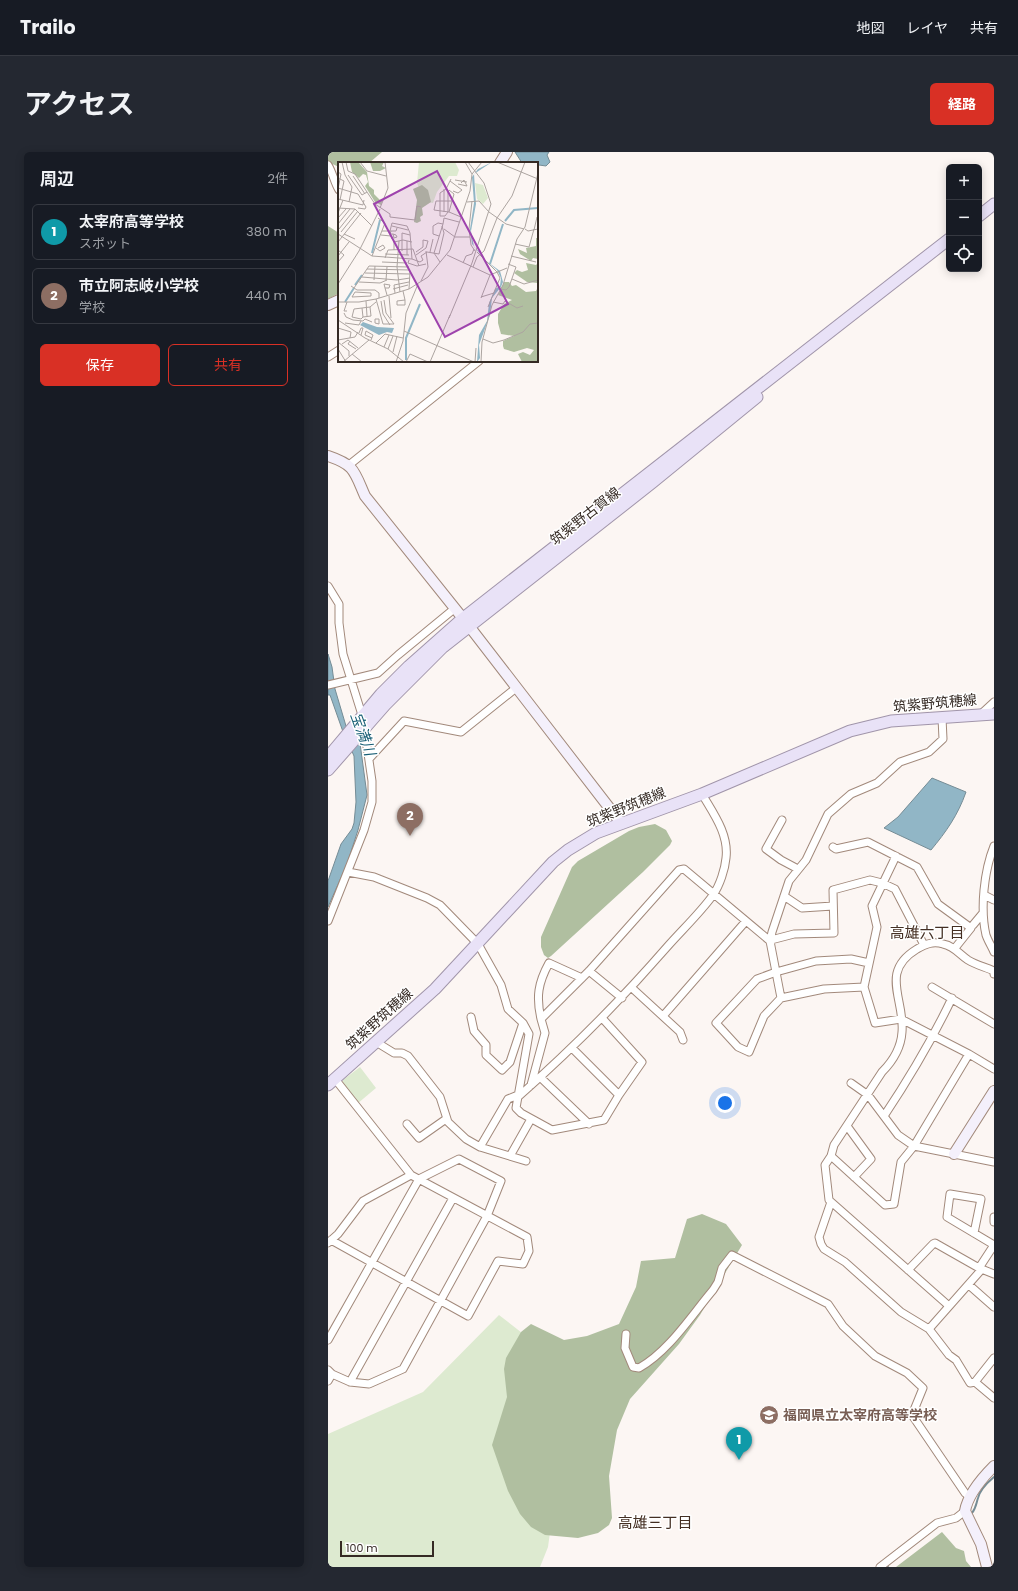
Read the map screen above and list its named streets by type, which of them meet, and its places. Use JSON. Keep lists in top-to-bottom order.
{
  "streets": {
    "main road": ["筑紫野古賀線", "筑紫野筑穂線"]
  },
  "districts": ["高雄六丁目", "高雄三丁目"],
  "water": ["宝満川"],
  "places": {
    "school or university": ["福岡県立太宰府高等学校"]
  },
  "scale_bar": "100 m",
  "page": {
    "header": "Trailo",
    "nav": ["地図", "レイヤ", "共有"],
    "title": "アクセス",
    "buttons": [
      "経路",
      ["保存", "共有"]
    ],
    "heading": ["周辺", "2件"],
    "map_buttons": ["+", "−"],
    "list": [
      {
        "mark": "1",
        "name": "太宰府高等学校",
        "note": "スポット",
        "value": "380 m"
      },
      {
        "mark": "2",
        "name": "市立阿志岐小学校",
        "note": "学校",
        "value": "440 m"
      }
    ],
    "pins": ["2", "1"],
    "scale": "100 m"
  }
}
